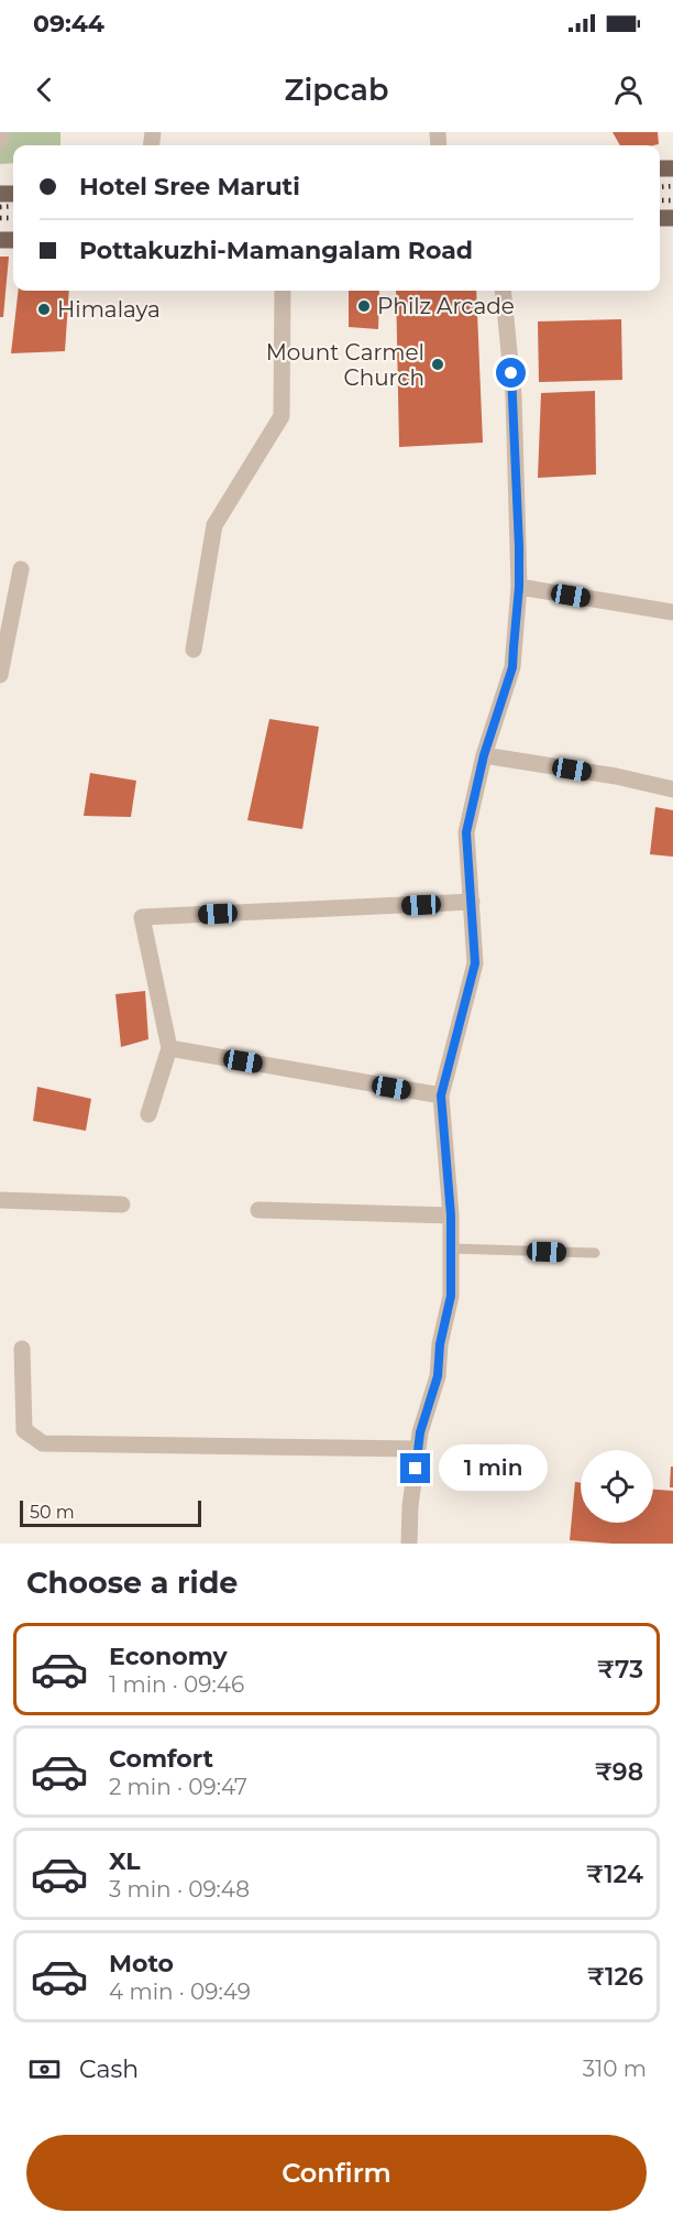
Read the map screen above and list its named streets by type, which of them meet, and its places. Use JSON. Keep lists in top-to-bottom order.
{
  "places": ["Philz Arcade", "Himalaya", "Mount Carmel Church"],
  "scale_bar": "50 m",
  "page": {
    "status": "09:44",
    "header": "Zipcab",
    "banner": ["Hotel Sree Maruti", "Pottakuzhi-Mamangalam Road"],
    "bubble": "1 min",
    "scale": "50 m",
    "heading": "Choose a ride",
    "list": [
      {
        "name": "Economy",
        "note": "1 min · 09:46",
        "value": "₹73"
      },
      {
        "name": "Comfort",
        "note": "2 min · 09:47",
        "value": "₹98"
      },
      {
        "name": "XL",
        "note": "3 min · 09:48",
        "value": "₹124"
      },
      {
        "name": "Moto",
        "note": "4 min · 09:49",
        "value": "₹126"
      }
    ],
    "pay": ["Cash", "310 m"],
    "buttons": "Confirm"
  }
}
